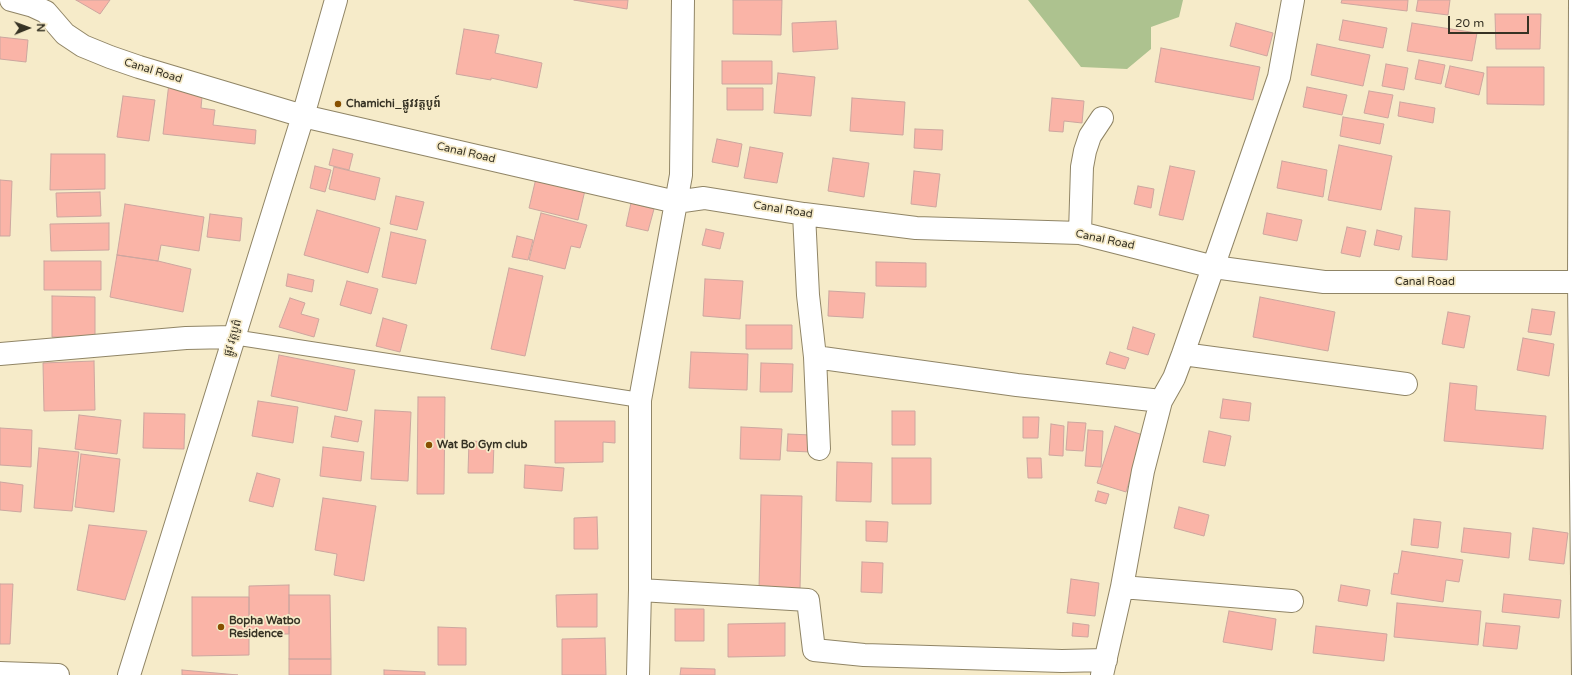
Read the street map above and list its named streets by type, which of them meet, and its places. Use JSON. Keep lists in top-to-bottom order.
{
  "streets": {
    "street": ["Canal Road", "ផ្លូវ វត្តបូព៌"]
  },
  "crossings": [
    ["Canal Road", "ផ្លូវ វត្តបូព៌"]
  ],
  "places": ["Chamichi_ផ្លូវវត្តបូព៍", "Wat Bo Gym club", "Bopha Watbo Residence"],
  "scale_bar": "20 m",
  "north": "right"
}
